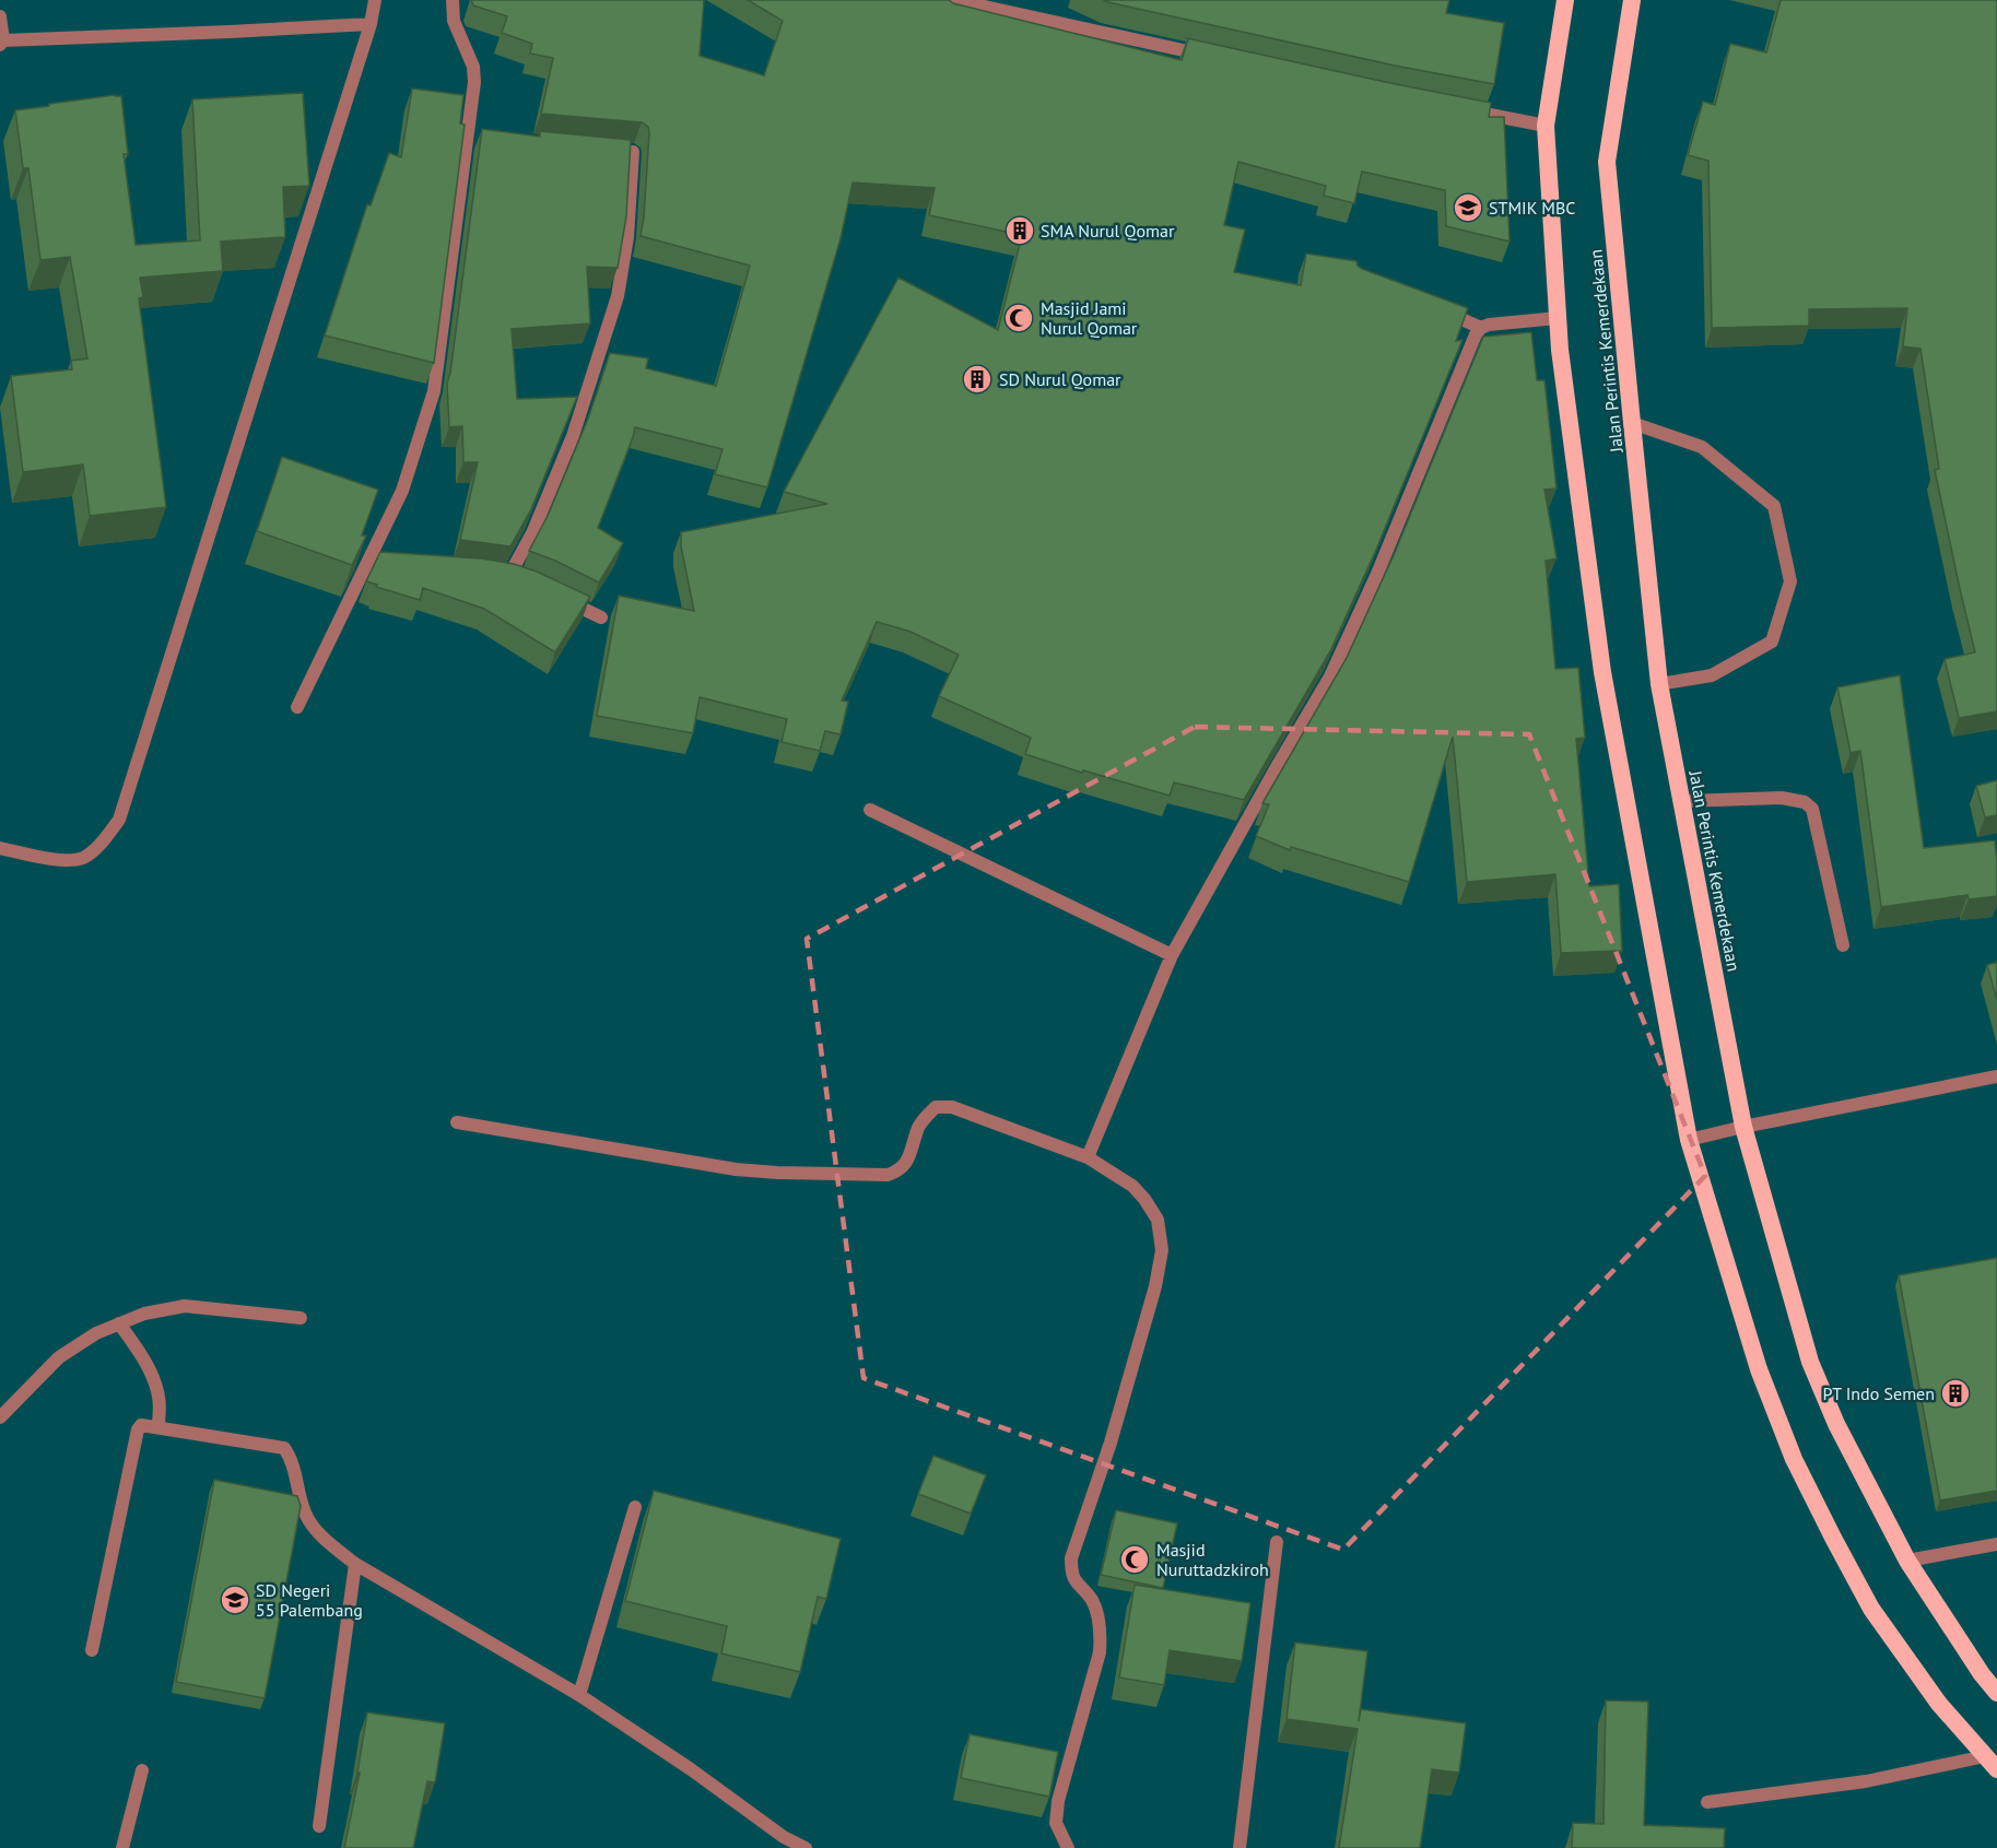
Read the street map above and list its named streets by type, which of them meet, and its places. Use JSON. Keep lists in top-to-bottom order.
{
  "streets": {
    "highway": ["Jalan Perintis Kemerdekaan"]
  },
  "places": {
    "school or university": ["STMIK MBC", "SD Negeri 55 Palembang"],
    "building": ["SMA Nurul Qomar", "SD Nurul Qomar", "PT Indo Semen"],
    "mosque": ["Masjid Jami Nurul Qomar", "Masjid Nuruttadzkiroh"]
  }
}
